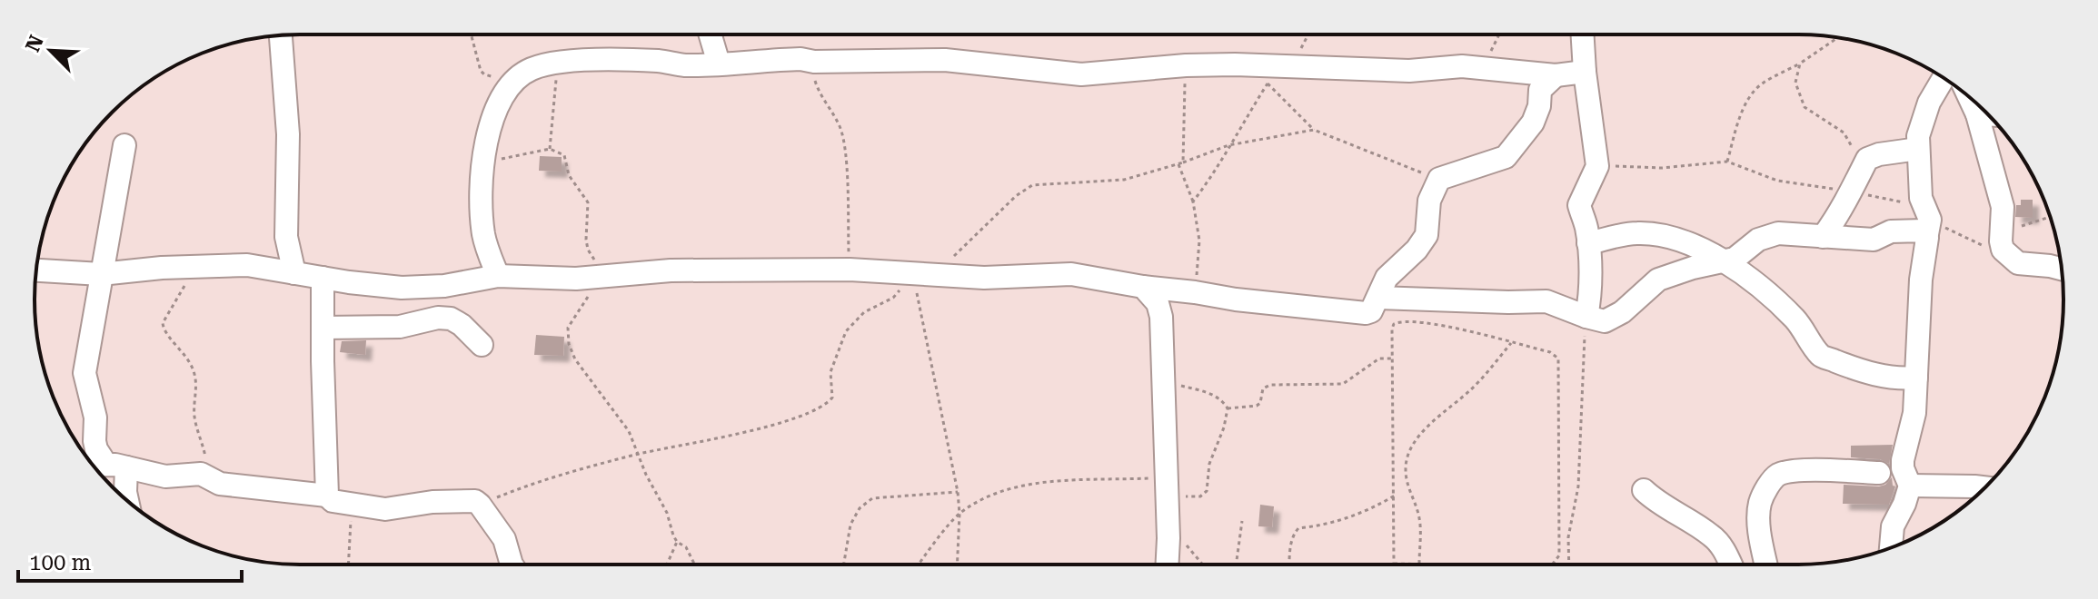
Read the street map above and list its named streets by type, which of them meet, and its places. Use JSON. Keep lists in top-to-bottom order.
{
  "scale_bar": "100 m",
  "north": "top left"
}
